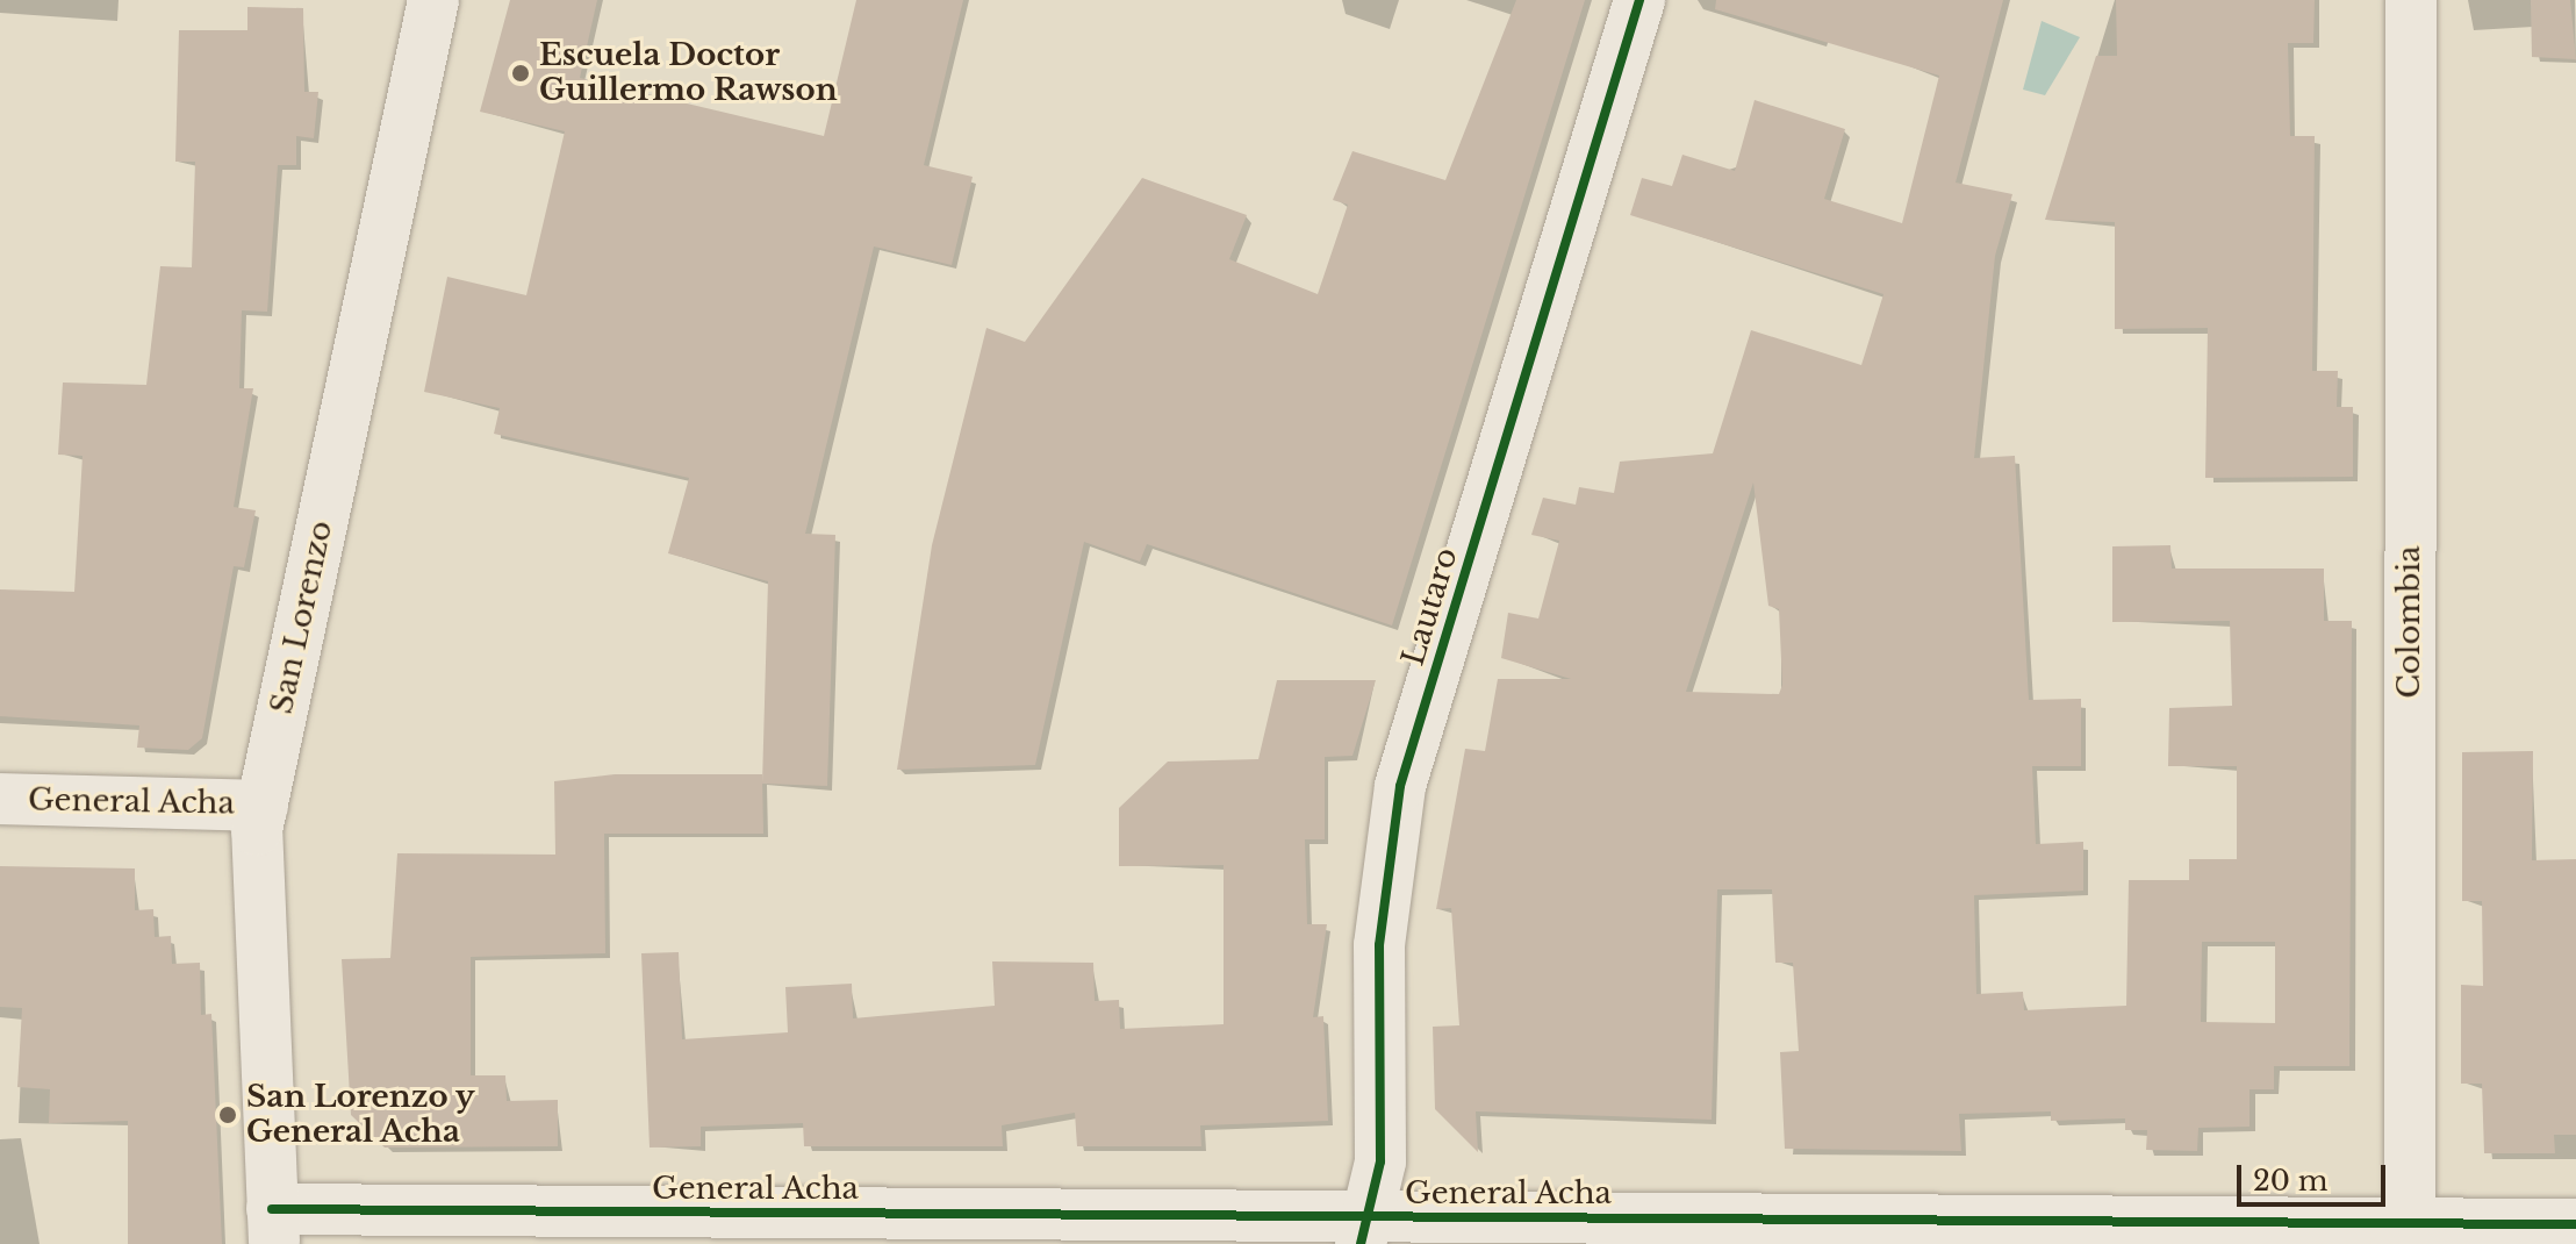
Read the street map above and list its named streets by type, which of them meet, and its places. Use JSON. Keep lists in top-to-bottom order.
{
  "streets": {
    "street": [
      "Lautaro",
      "San Lorenzo",
      "Colombia",
      "General Acha"
    ]
  },
  "crossings": [
    ["Lautaro", "General Acha"],
    ["San Lorenzo", "General Acha"],
    ["Colombia", "General Acha"]
  ],
  "places": ["Escuela Doctor Guillermo Rawson", "San Lorenzo y General Acha"],
  "scale_bar": "20 m"
}
